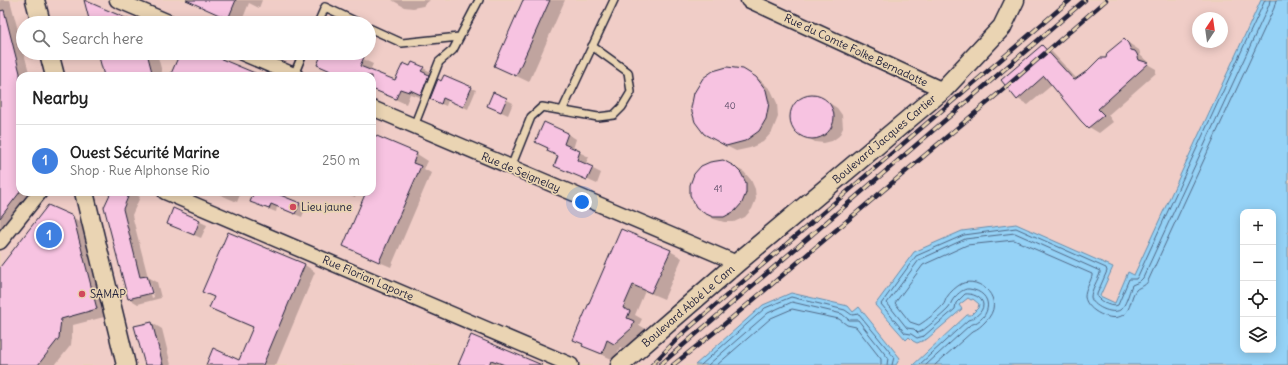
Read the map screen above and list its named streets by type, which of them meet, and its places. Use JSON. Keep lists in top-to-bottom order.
{
  "streets": {
    "street": [
      "Rue du Comte Folke Bernadotte",
      "Boulevard Jacques Cartier",
      "Rue de Seignelay",
      "Rue Florian Laporte",
      "Boulevard Abbé Le Cam"
    ]
  },
  "crossings": [
    ["Rue du Comte Folke Bernadotte", "Boulevard Jacques Cartier"],
    ["Boulevard Jacques Cartier", "Rue de Seignelay"],
    ["Boulevard Jacques Cartier", "Boulevard Abbé Le Cam"],
    ["Rue de Seignelay", "Boulevard Abbé Le Cam"]
  ],
  "places": ["Lieu jaune", "SAMAP"],
  "house_numbers": ["40", "41"],
  "north": "top",
  "page": {
    "search": "Search here",
    "heading": "Nearby",
    "list": [
      {
        "mark": "1",
        "name": "Ouest Sécurité Marine",
        "note": "Shop · Rue Alphonse Rio",
        "value": "250 m"
      }
    ],
    "map_buttons": ["+", "−"],
    "pins": "1"
  }
}
